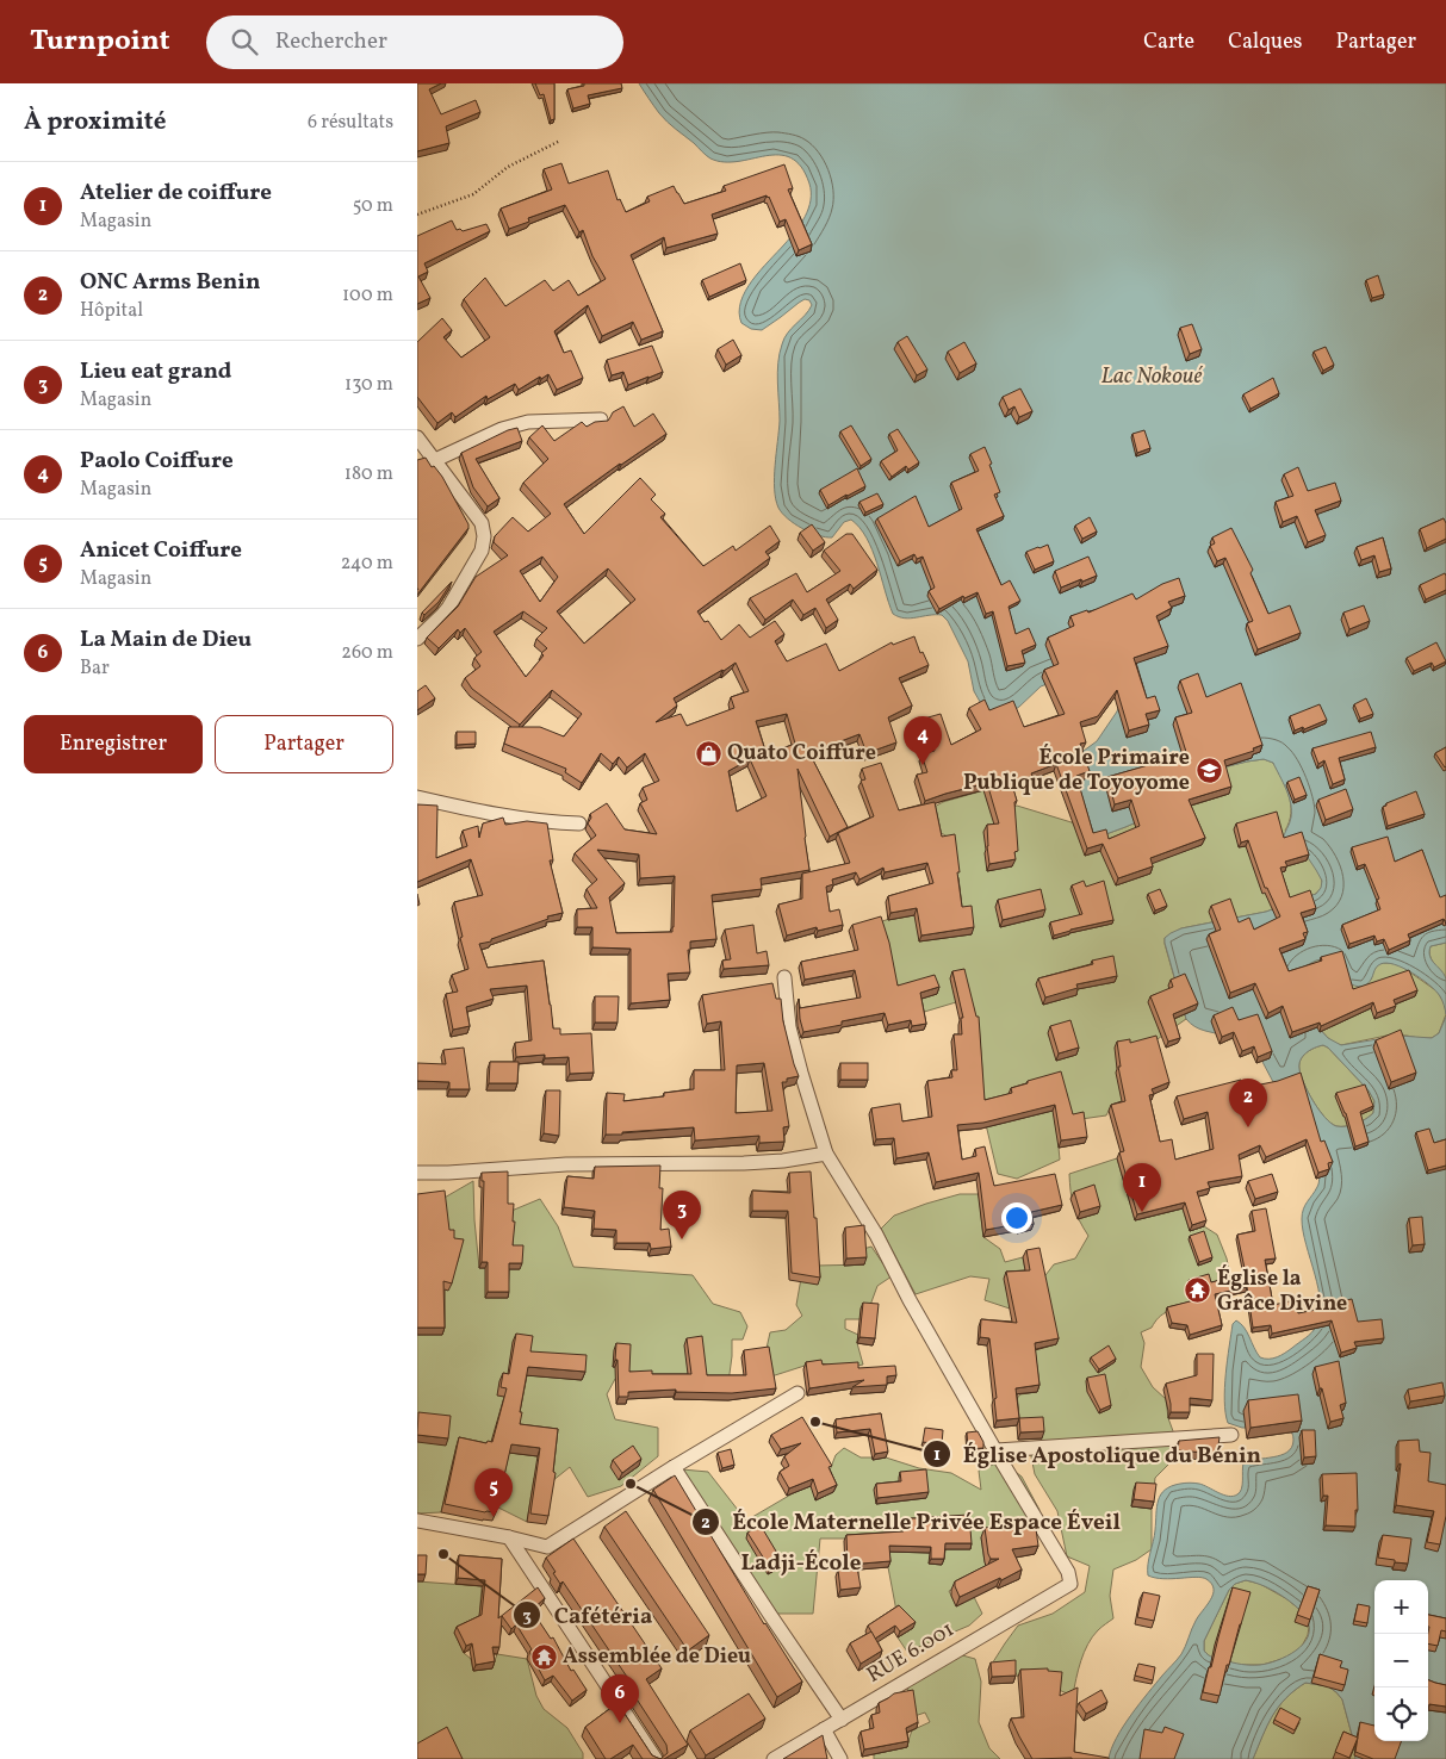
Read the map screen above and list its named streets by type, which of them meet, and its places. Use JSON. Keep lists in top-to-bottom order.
{
  "streets": {
    "street": ["RUE 6.001"]
  },
  "districts": ["Ladji-École"],
  "water": ["Lac Nokoué"],
  "places": {
    "shop": ["Quato Coiffure"],
    "school or university": ["École Primaire Publique de Toyoyome"],
    "temple": ["Église la Grâce Divine", "Assemblée de Dieu"],
    "other": ["Église Apostolique du Bénin", "École Maternelle Privée Espace Éveil", "Cafétéria"]
  },
  "page": {
    "header": "Turnpoint",
    "search": "Rechercher",
    "nav": ["Carte", "Calques", "Partager"],
    "heading": ["À proximité", "6 résultats"],
    "list": [
      {
        "mark": "1",
        "name": "Atelier de coiffure",
        "note": "Magasin",
        "value": "50 m"
      },
      {
        "mark": "2",
        "name": "ONC Arms Benin",
        "note": "Hôpital",
        "value": "100 m"
      },
      {
        "mark": "3",
        "name": "Lieu eat grand",
        "note": "Magasin",
        "value": "130 m"
      },
      {
        "mark": "4",
        "name": "Paolo Coiffure",
        "note": "Magasin",
        "value": "180 m"
      },
      {
        "mark": "5",
        "name": "Anicet Coiffure",
        "note": "Magasin",
        "value": "240 m"
      },
      {
        "mark": "6",
        "name": "La Main de Dieu",
        "note": "Bar",
        "value": "260 m"
      }
    ],
    "buttons": ["Enregistrer", "Partager"],
    "pins": [
      "4",
      "2",
      "1",
      "3",
      "5",
      "6"
    ],
    "map_buttons": ["+", "−"]
  }
}
